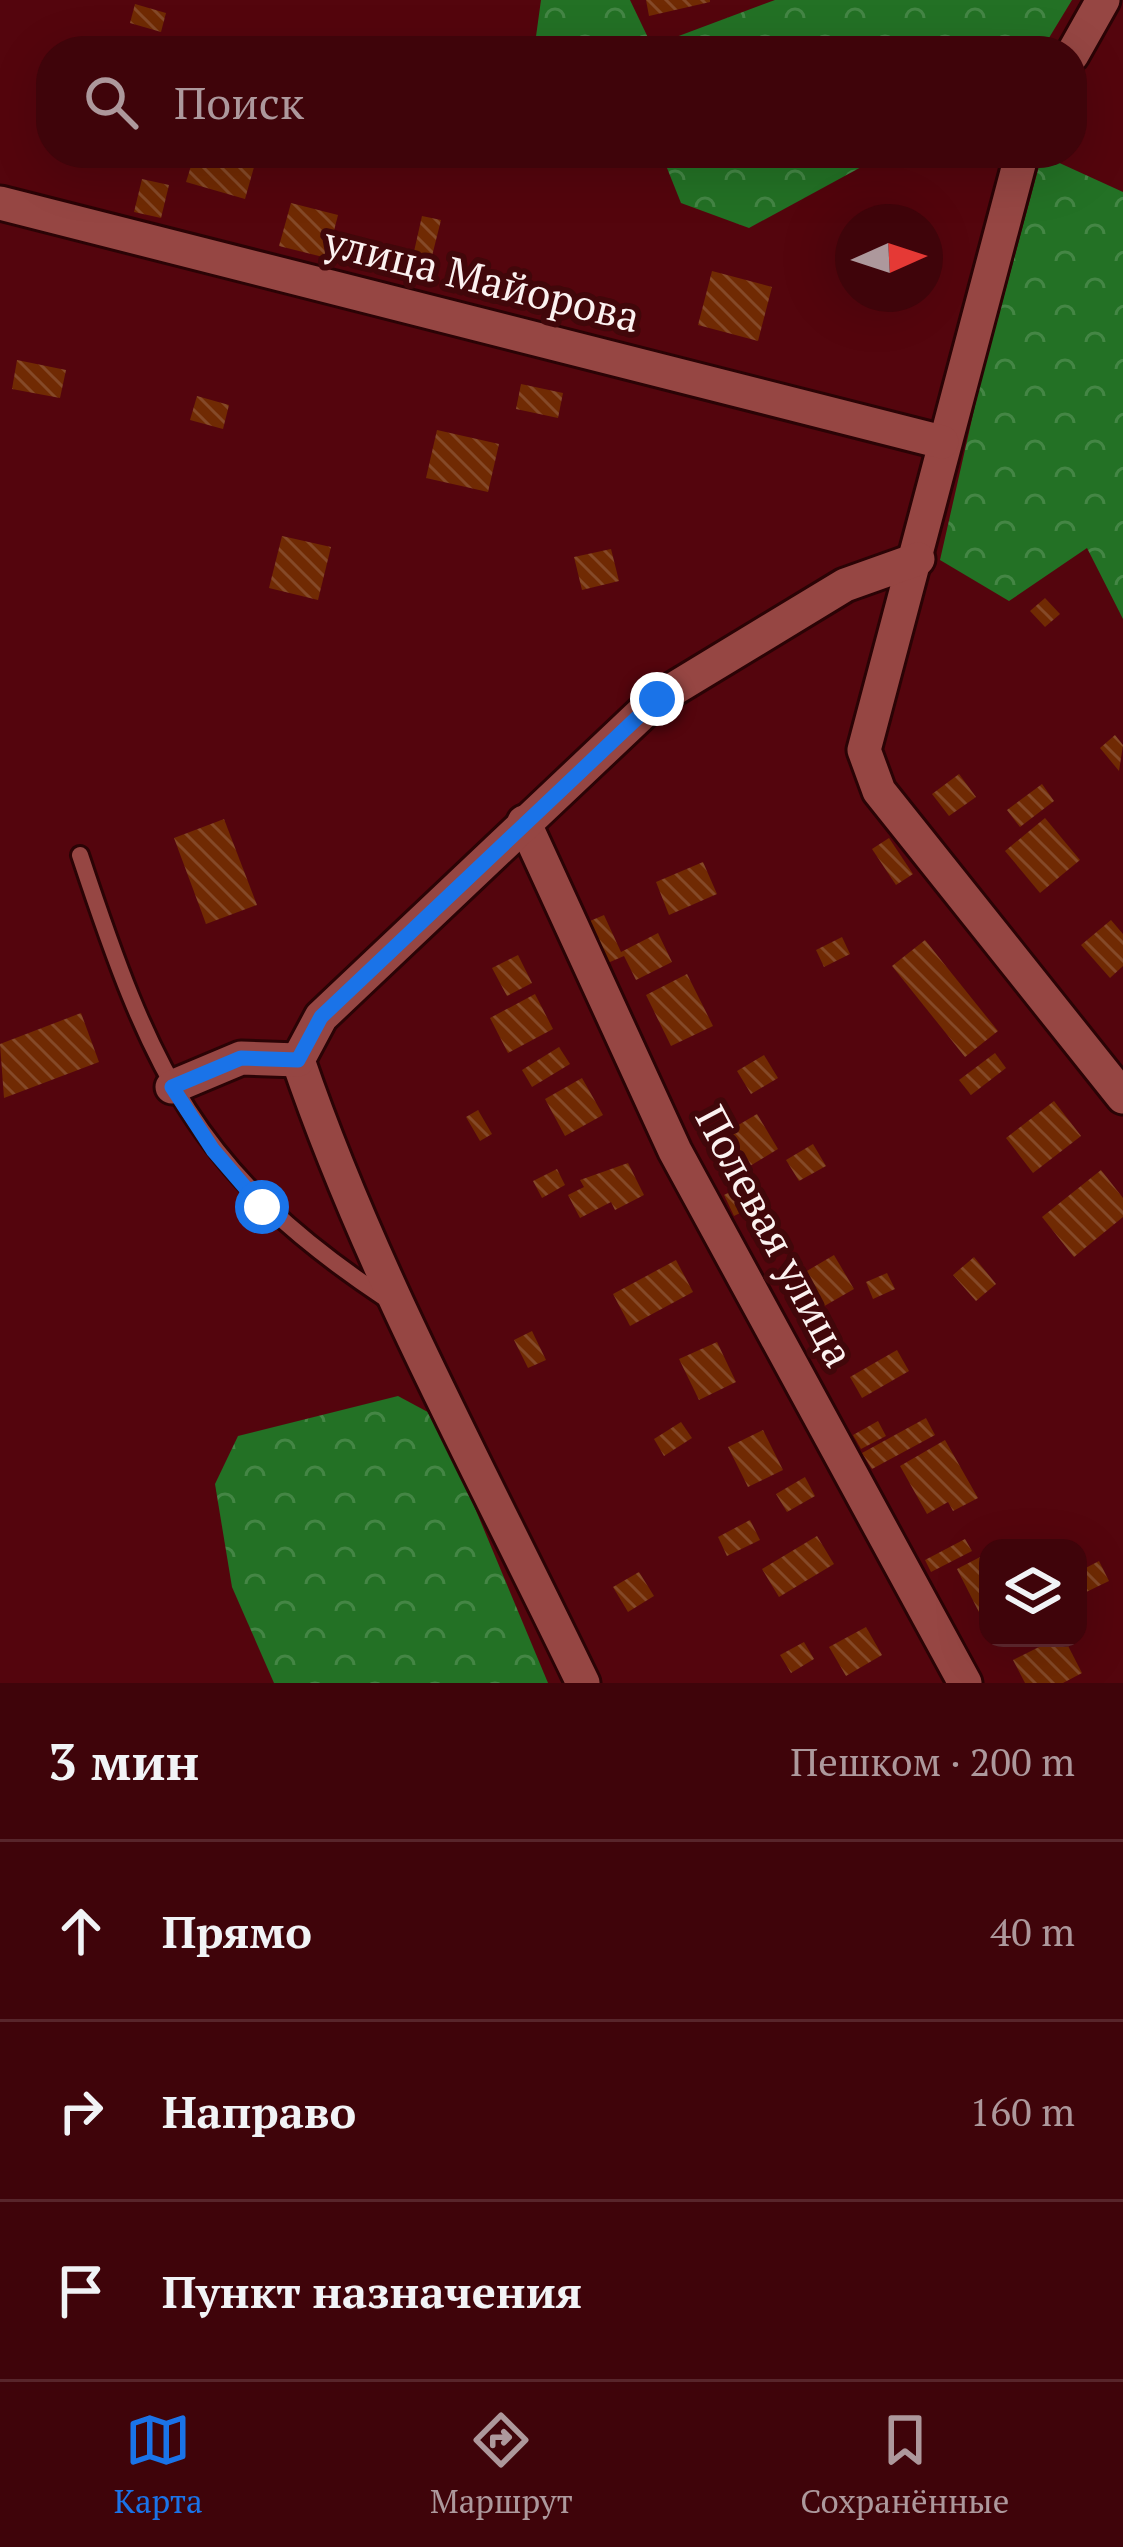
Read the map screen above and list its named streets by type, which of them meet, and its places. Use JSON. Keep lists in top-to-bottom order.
{
  "streets": {
    "street": ["улица Майорова", "Полевая улица"]
  },
  "north": "right",
  "page": {
    "search": "Поиск",
    "heading": ["3 мин", "Пешком · 200 m"],
    "list": [
      ["Прямо", "40 m"],
      ["Направо", "160 m"],
      "Пункт назначения"
    ],
    "nav": ["Карта", "Маршрут", "Сохранённые"]
  }
}
